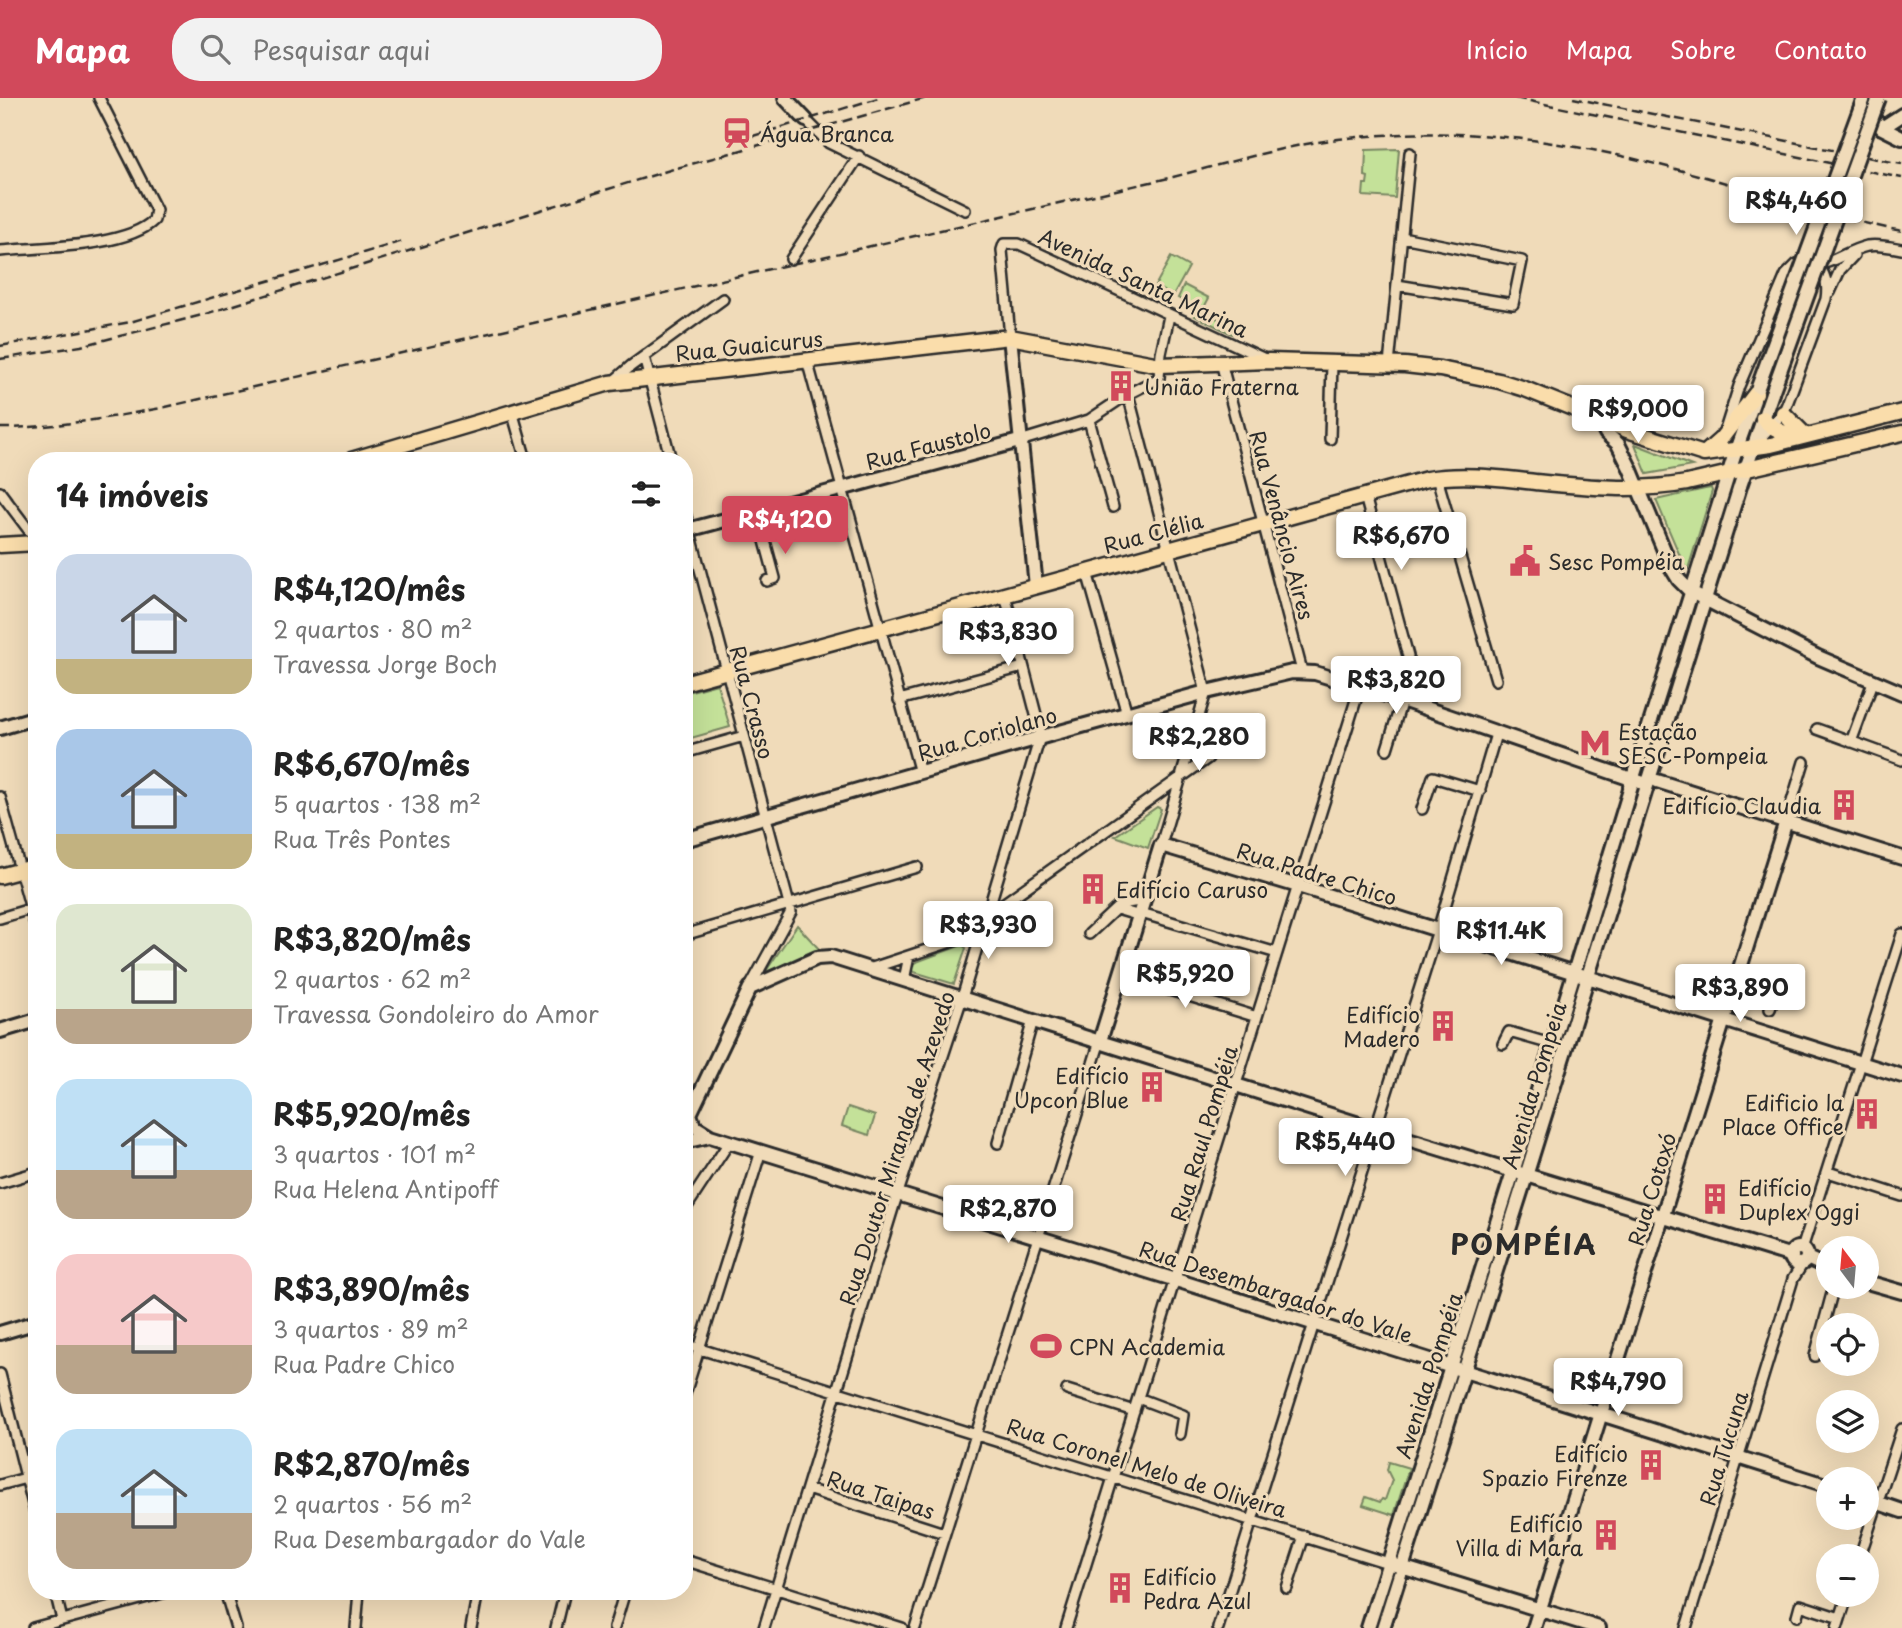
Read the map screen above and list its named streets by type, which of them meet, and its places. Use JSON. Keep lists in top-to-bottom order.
{
  "streets": {
    "main road": ["Rua Guaicurus", "Rua Clélia"],
    "street": [
      "Avenida Santa Marina",
      "Rua Faustolo",
      "Rua Venâncio Aires",
      "Rua Crasso",
      "Rua Coriolano",
      "Rua Padre Chico",
      "Avenida Pompeia",
      "Rua Raul Pompéia",
      "Rua Doutor Miranda de Azevedo",
      "Rua Cotoxó",
      "Rua Desembargador do Vale",
      "Avenida Pompéia",
      "Rua Tucuna",
      "Rua Coronel Melo de Oliveira",
      "Rua Taipas"
    ]
  },
  "crossings": [
    ["Avenida Santa Marina", "Rua Guaicurus"],
    ["Rua Guaicurus", "Rua Faustolo"],
    ["Rua Guaicurus", "Rua Venâncio Aires"],
    ["Rua Venâncio Aires", "Rua Clélia"],
    ["Rua Venâncio Aires", "Rua Coriolano"],
    ["Rua Clélia", "Rua Crasso"],
    ["Rua Clélia", "Avenida Pompeia"],
    ["Rua Clélia", "Rua Doutor Miranda de Azevedo"],
    ["Rua Crasso", "Rua Coriolano"],
    ["Rua Coriolano", "Rua Doutor Miranda de Azevedo"],
    ["Rua Padre Chico", "Avenida Pompeia"],
    ["Rua Padre Chico", "Rua Raul Pompéia"],
    ["Rua Padre Chico", "Rua Cotoxó"],
    ["Rua Padre Chico", "Avenida Pompéia"],
    ["Rua Padre Chico", "Rua Tucuna"],
    ["Avenida Pompeia", "Rua Desembargador do Vale"],
    ["Avenida Pompeia", "Avenida Pompéia"],
    ["Avenida Pompeia", "Rua Coronel Melo de Oliveira"],
    ["Rua Raul Pompéia", "Rua Desembargador do Vale"],
    ["Rua Raul Pompéia", "Rua Coronel Melo de Oliveira"],
    ["Rua Doutor Miranda de Azevedo", "Rua Desembargador do Vale"],
    ["Rua Doutor Miranda de Azevedo", "Rua Coronel Melo de Oliveira"],
    ["Rua Doutor Miranda de Azevedo", "Rua Taipas"],
    ["Rua Cotoxó", "Rua Desembargador do Vale"],
    ["Rua Cotoxó", "Rua Coronel Melo de Oliveira"],
    ["Rua Desembargador do Vale", "Avenida Pompéia"],
    ["Rua Desembargador do Vale", "Rua Tucuna"],
    ["Avenida Pompéia", "Rua Coronel Melo de Oliveira"]
  ],
  "districts": ["POMPÉIA"],
  "places": {
    "station": ["Água Branca"],
    "building": [
      "União Fraterna",
      "Edifício Claudia",
      "Edifício Caruso",
      "Edifício Madero",
      "Edifício Upcon Blue",
      "Edificio la Place Office",
      "Edifício Duplex Oggi",
      "Edifício Spazio Firenze",
      "Edifício Villa di Mara",
      "Edifício Pedra Azul"
    ],
    "public building": ["Sesc Pompéia"],
    "metro station": ["Estação SESC-Pompeia"],
    "sports": ["CPN Academia"]
  },
  "north": "top",
  "page": {
    "header": "Mapa",
    "search": "Pesquisar aqui",
    "nav": [
      "Início",
      "Mapa",
      "Sobre",
      "Contato"
    ],
    "price": [
      "R$4,460",
      "R$9,000",
      "R$4,120",
      "R$6,670",
      "R$3,830",
      "R$3,820",
      "R$2,280",
      "R$3,930",
      "R$11.4K",
      "R$5,920",
      "R$3,890",
      "R$5,440",
      "R$2,870",
      "R$4,790"
    ],
    "heading": "14 imóveis",
    "list": [
      {
        "name": "R$4,120/mês",
        "note": "2 quartos · 80 m² · Travessa Jorge Boch"
      },
      {
        "name": "R$6,670/mês",
        "note": "5 quartos · 138 m² · Rua Três Pontes"
      },
      {
        "name": "R$3,820/mês",
        "note": "2 quartos · 62 m² · Travessa Gondoleiro do Amor"
      },
      {
        "name": "R$5,920/mês",
        "note": "3 quartos · 101 m² · Rua Helena Antipoff"
      },
      {
        "name": "R$3,890/mês",
        "note": "3 quartos · 89 m² · Rua Padre Chico"
      },
      {
        "name": "R$2,870/mês",
        "note": "2 quartos · 56 m² · Rua Desembargador do Vale"
      }
    ],
    "map_buttons": ["+", "−"]
  }
}
